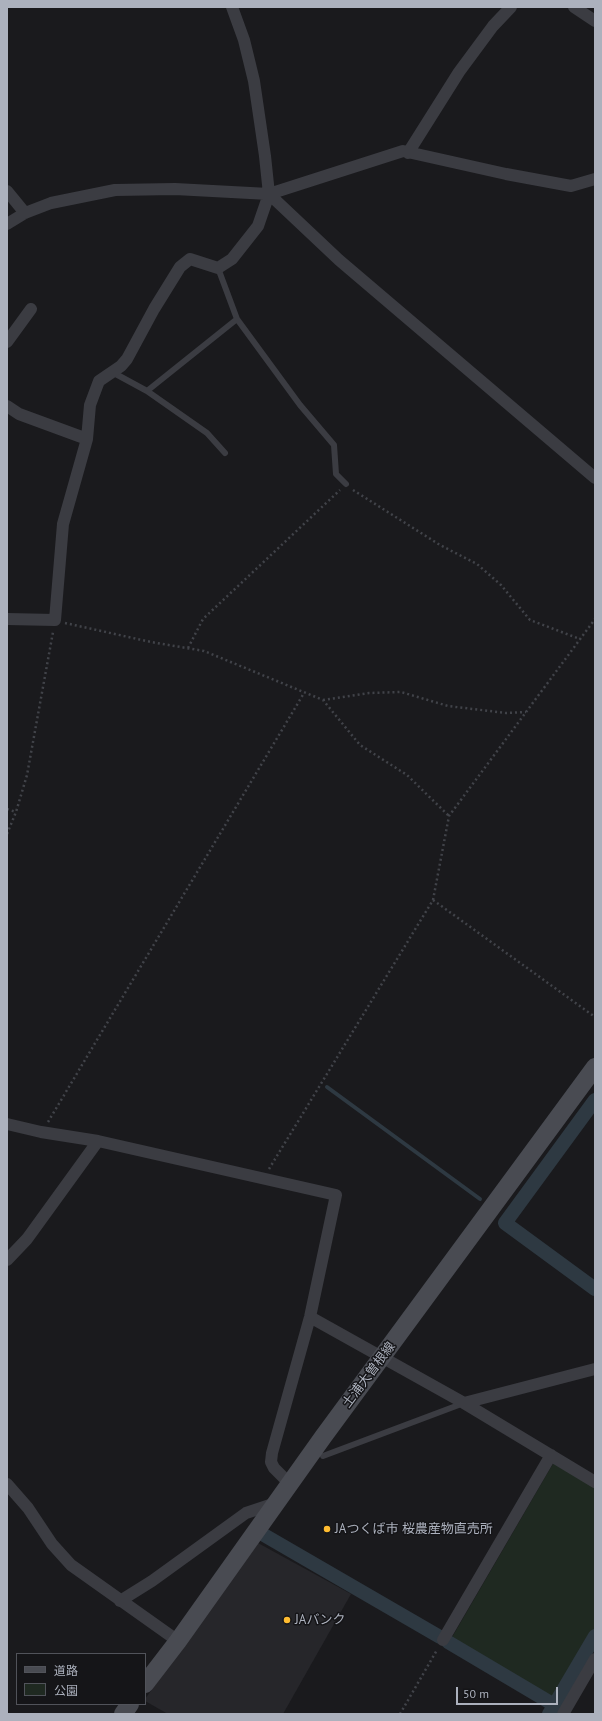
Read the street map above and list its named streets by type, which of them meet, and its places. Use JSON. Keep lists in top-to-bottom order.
{
  "streets": {
    "main road": ["土浦大曽根線"]
  },
  "places": ["JAつくば市 桜農産物直売所", "JAバンク"],
  "legend": ["道路", "公園"],
  "scale_bar": "50 m"
}
